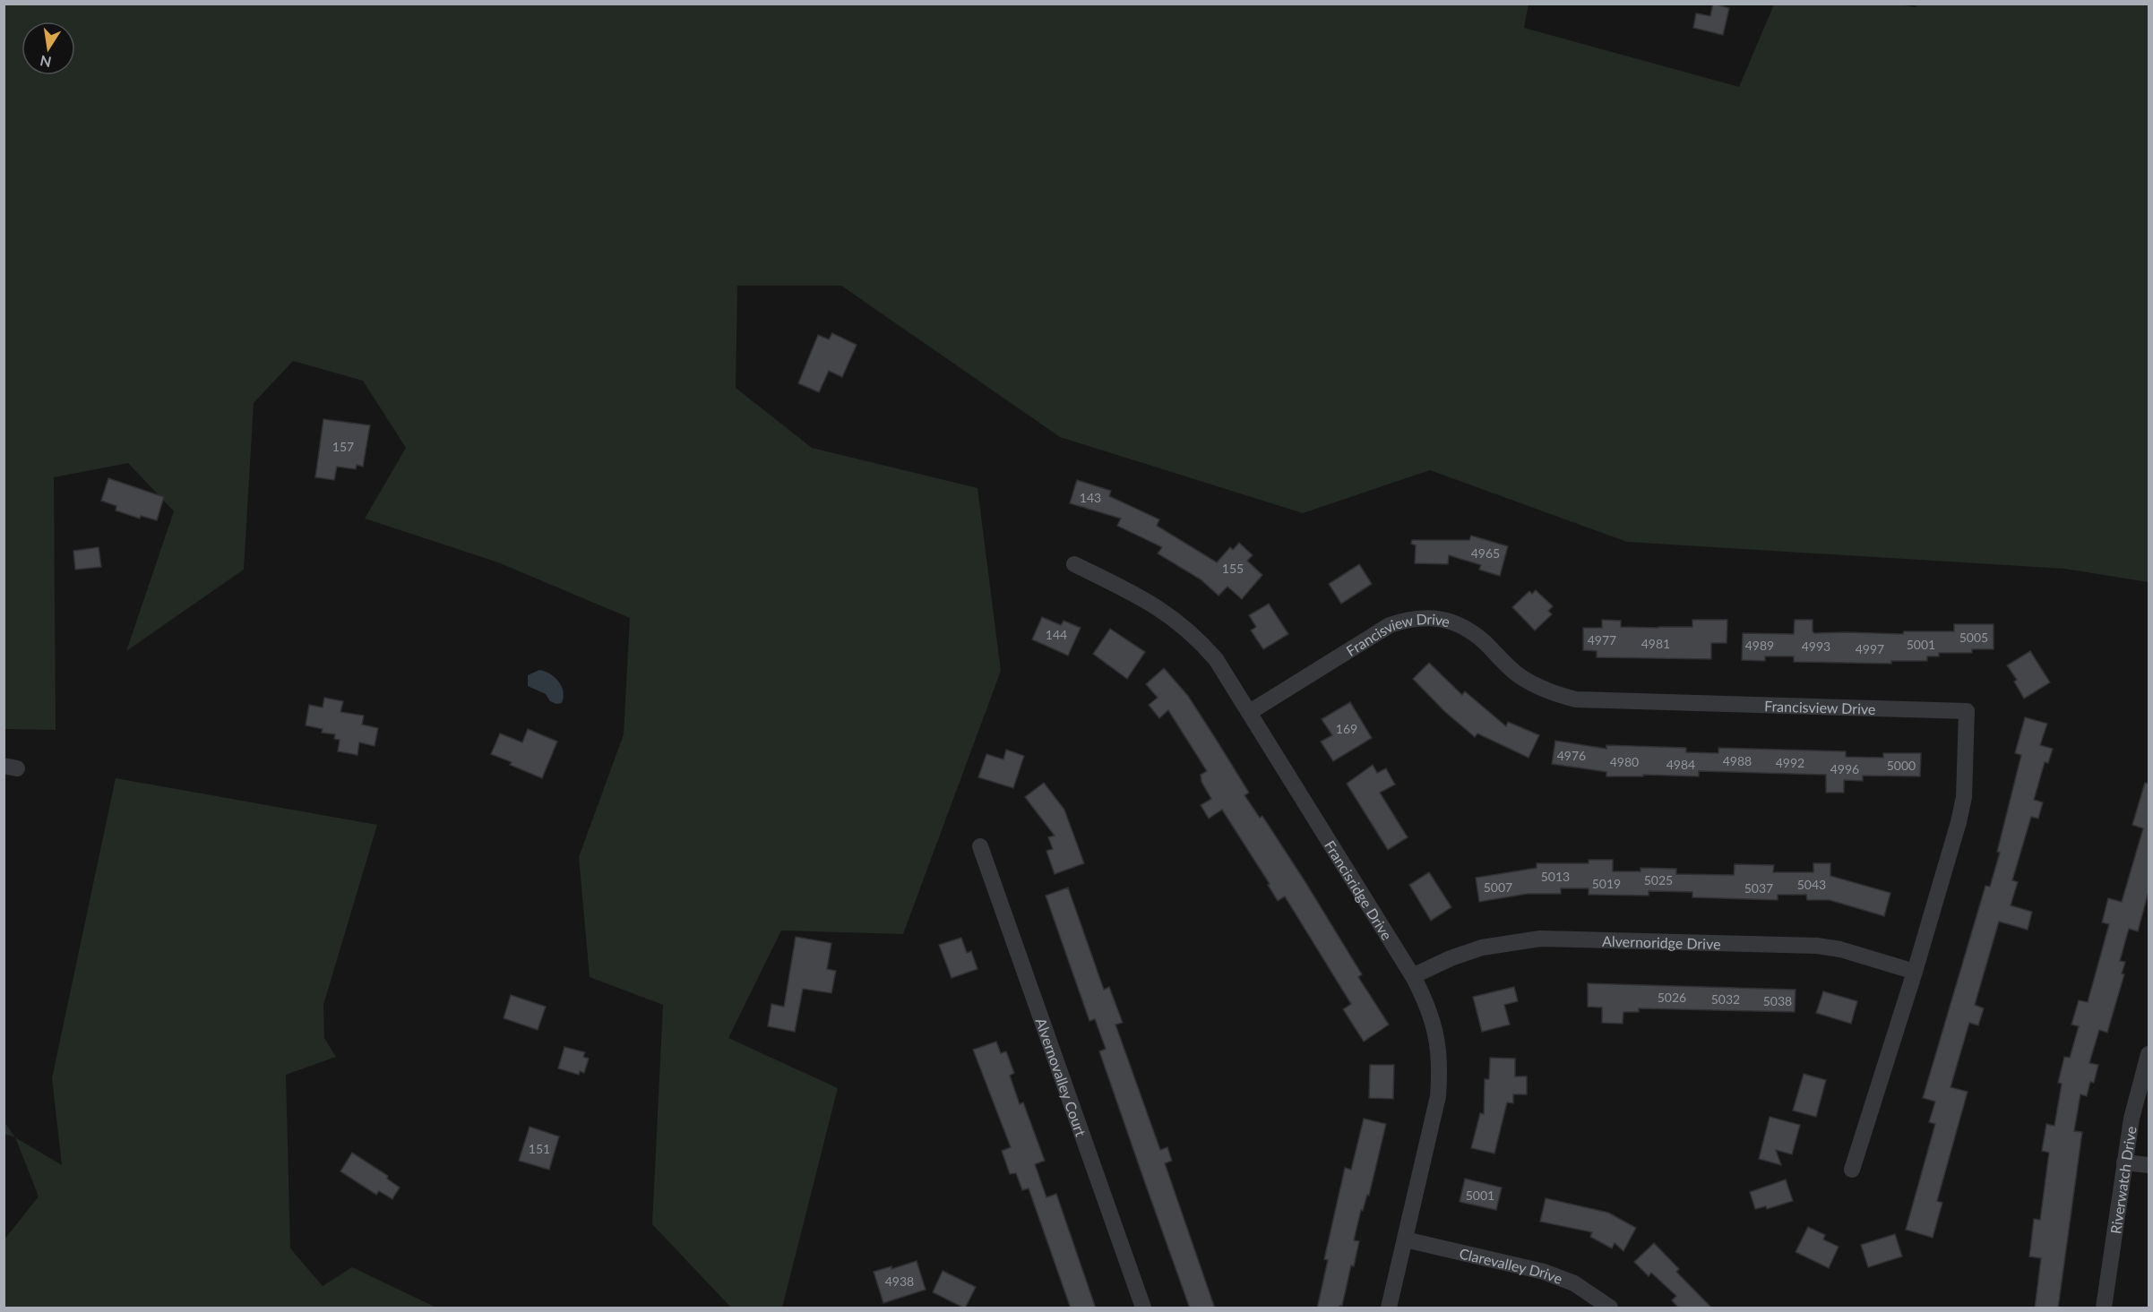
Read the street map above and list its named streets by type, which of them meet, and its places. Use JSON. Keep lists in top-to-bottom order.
{
  "streets": {
    "street": [
      "Francisview Drive",
      "Francisridge Drive",
      "Alvernoridge Drive",
      "Alvernovalley Court",
      "Riverwatch Drive",
      "Clarevalley Drive"
    ]
  },
  "crossings": [
    ["Francisview Drive", "Francisridge Drive"],
    ["Francisview Drive", "Alvernoridge Drive"],
    ["Francisridge Drive", "Alvernoridge Drive"],
    ["Francisridge Drive", "Clarevalley Drive"]
  ],
  "house_numbers": [
    "157",
    "143",
    "4965",
    "155",
    "144",
    "5005",
    "4977",
    "4981",
    "5001",
    "4989",
    "4993",
    "4997",
    "169",
    "4976",
    "4988",
    "4980",
    "4992",
    "4984",
    "5000",
    "4996",
    "5013",
    "5025",
    "5019",
    "5043",
    "5007",
    "5037",
    "5026",
    "5032",
    "5038",
    "151",
    "5001",
    "4938"
  ],
  "north": "bottom"
}
